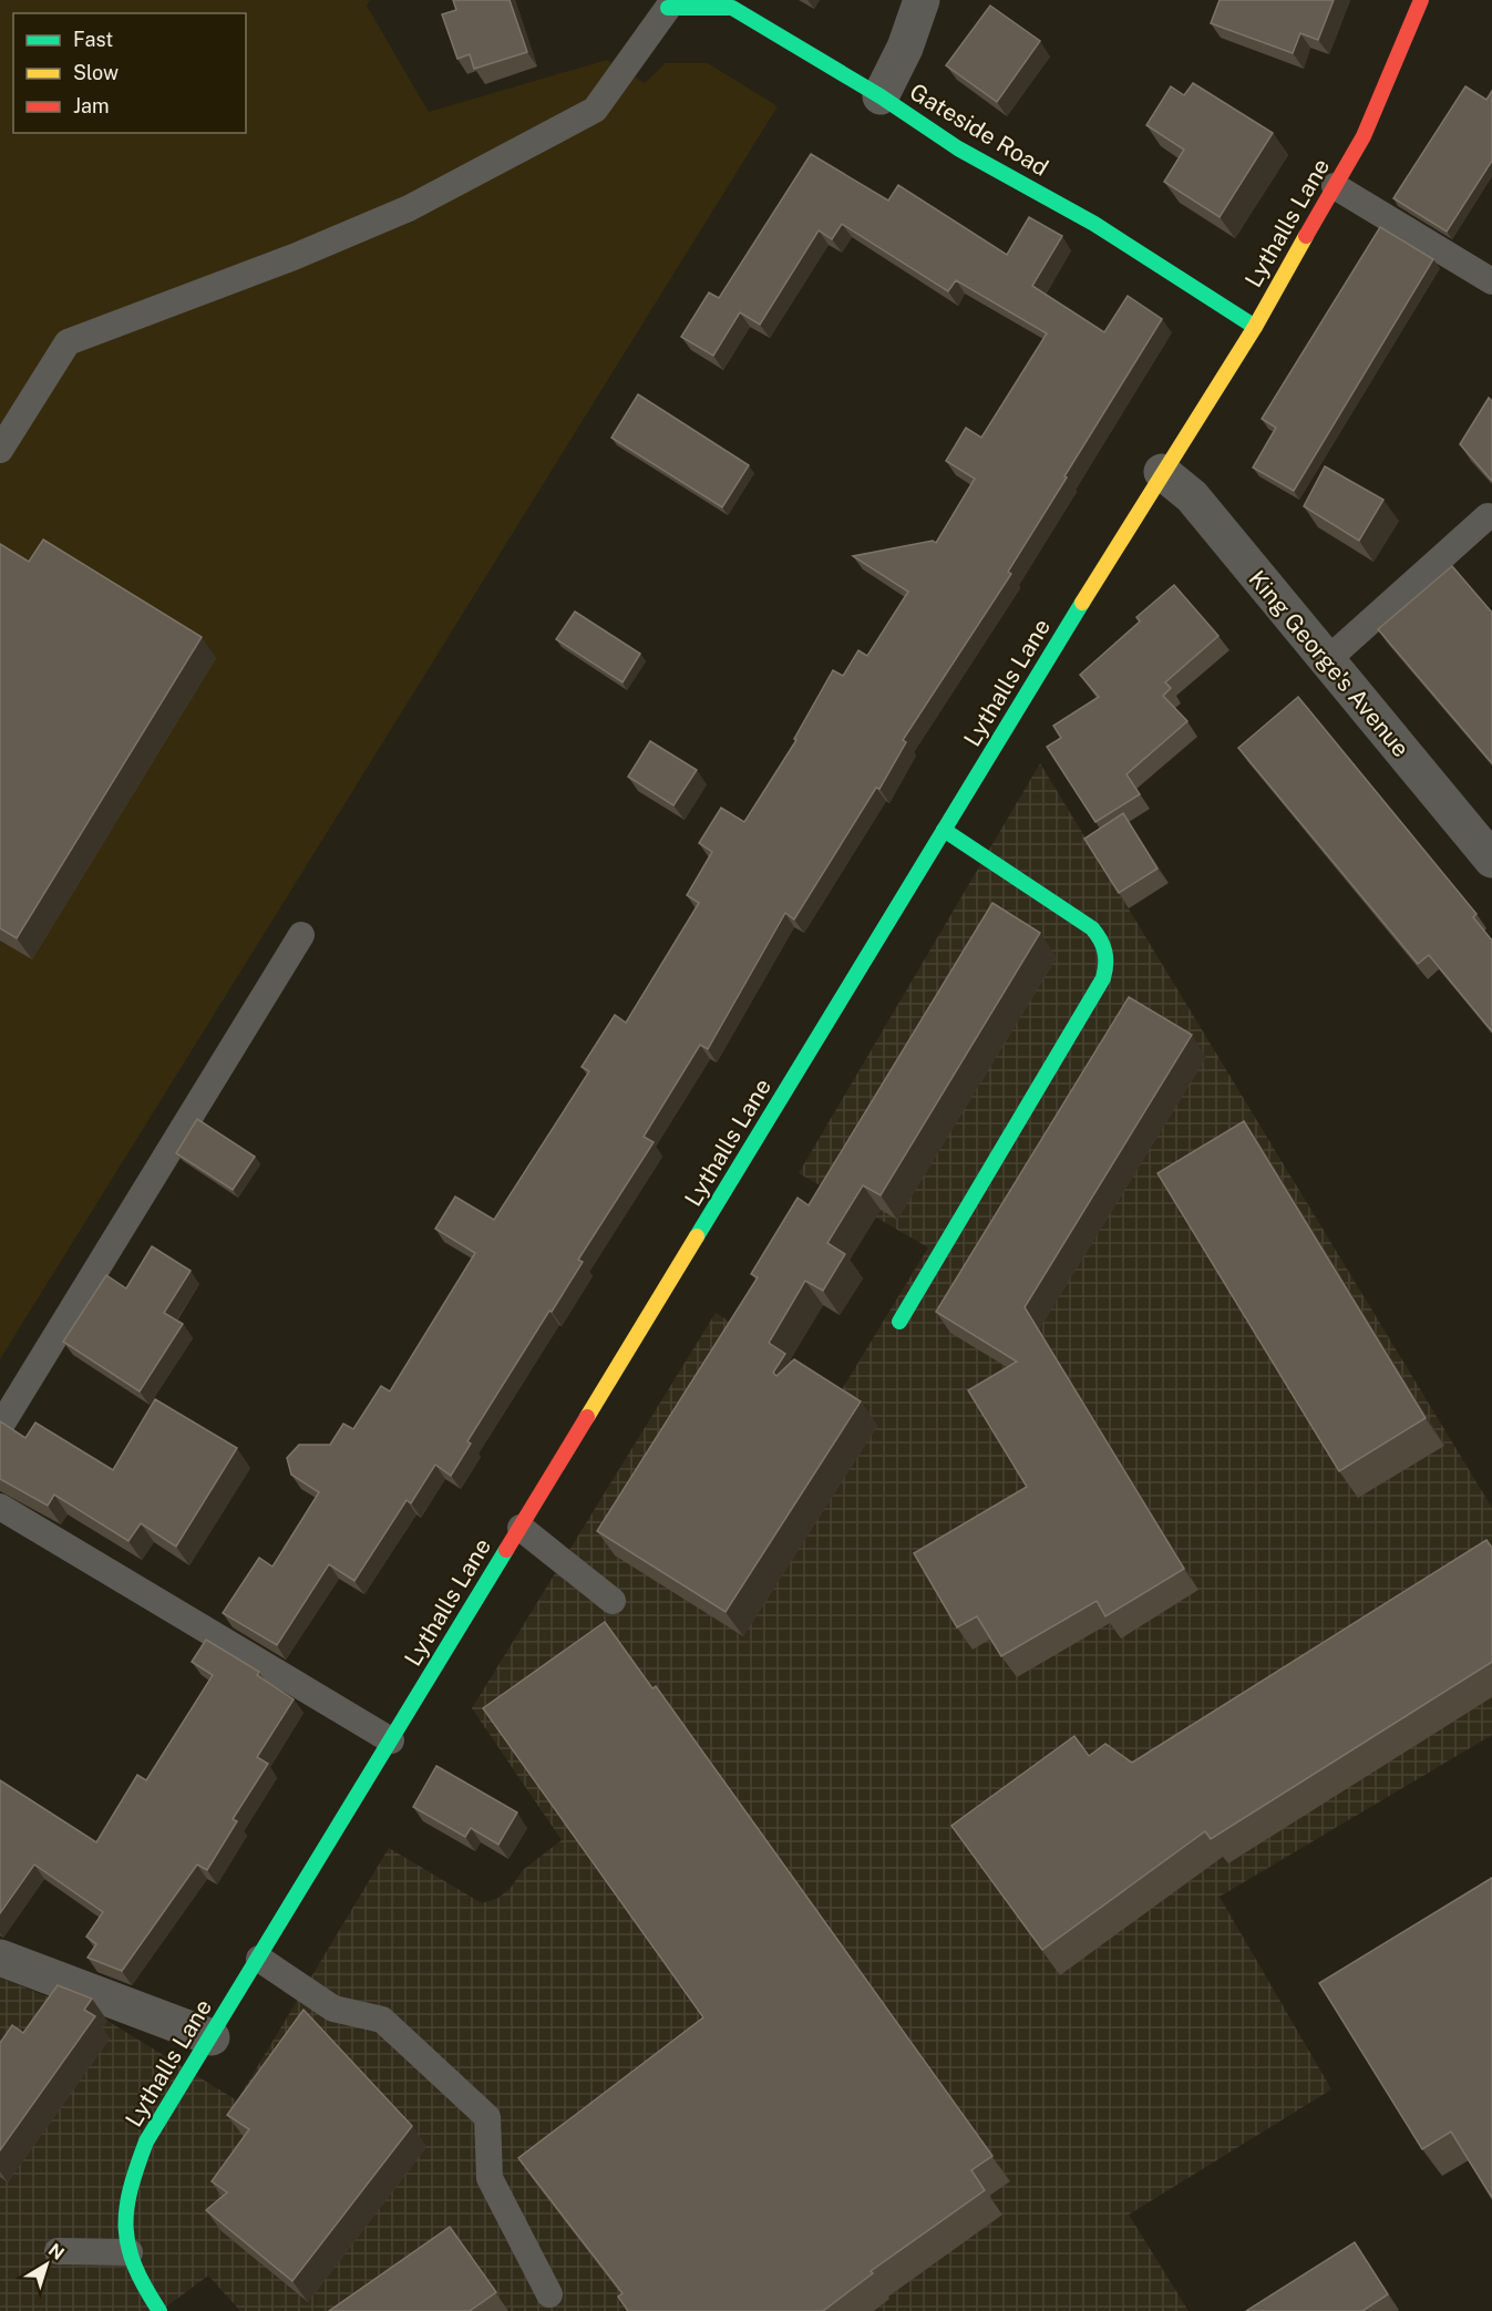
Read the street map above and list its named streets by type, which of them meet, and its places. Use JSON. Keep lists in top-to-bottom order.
{
  "streets": {
    "street": ["Gateside Road", "Lythalls Lane", "King George's Avenue"]
  },
  "crossings": [
    ["Gateside Road", "Lythalls Lane"],
    ["Lythalls Lane", "King George's Avenue"]
  ],
  "legend": ["Fast", "Slow", "Jam"],
  "north": "top right"
}
